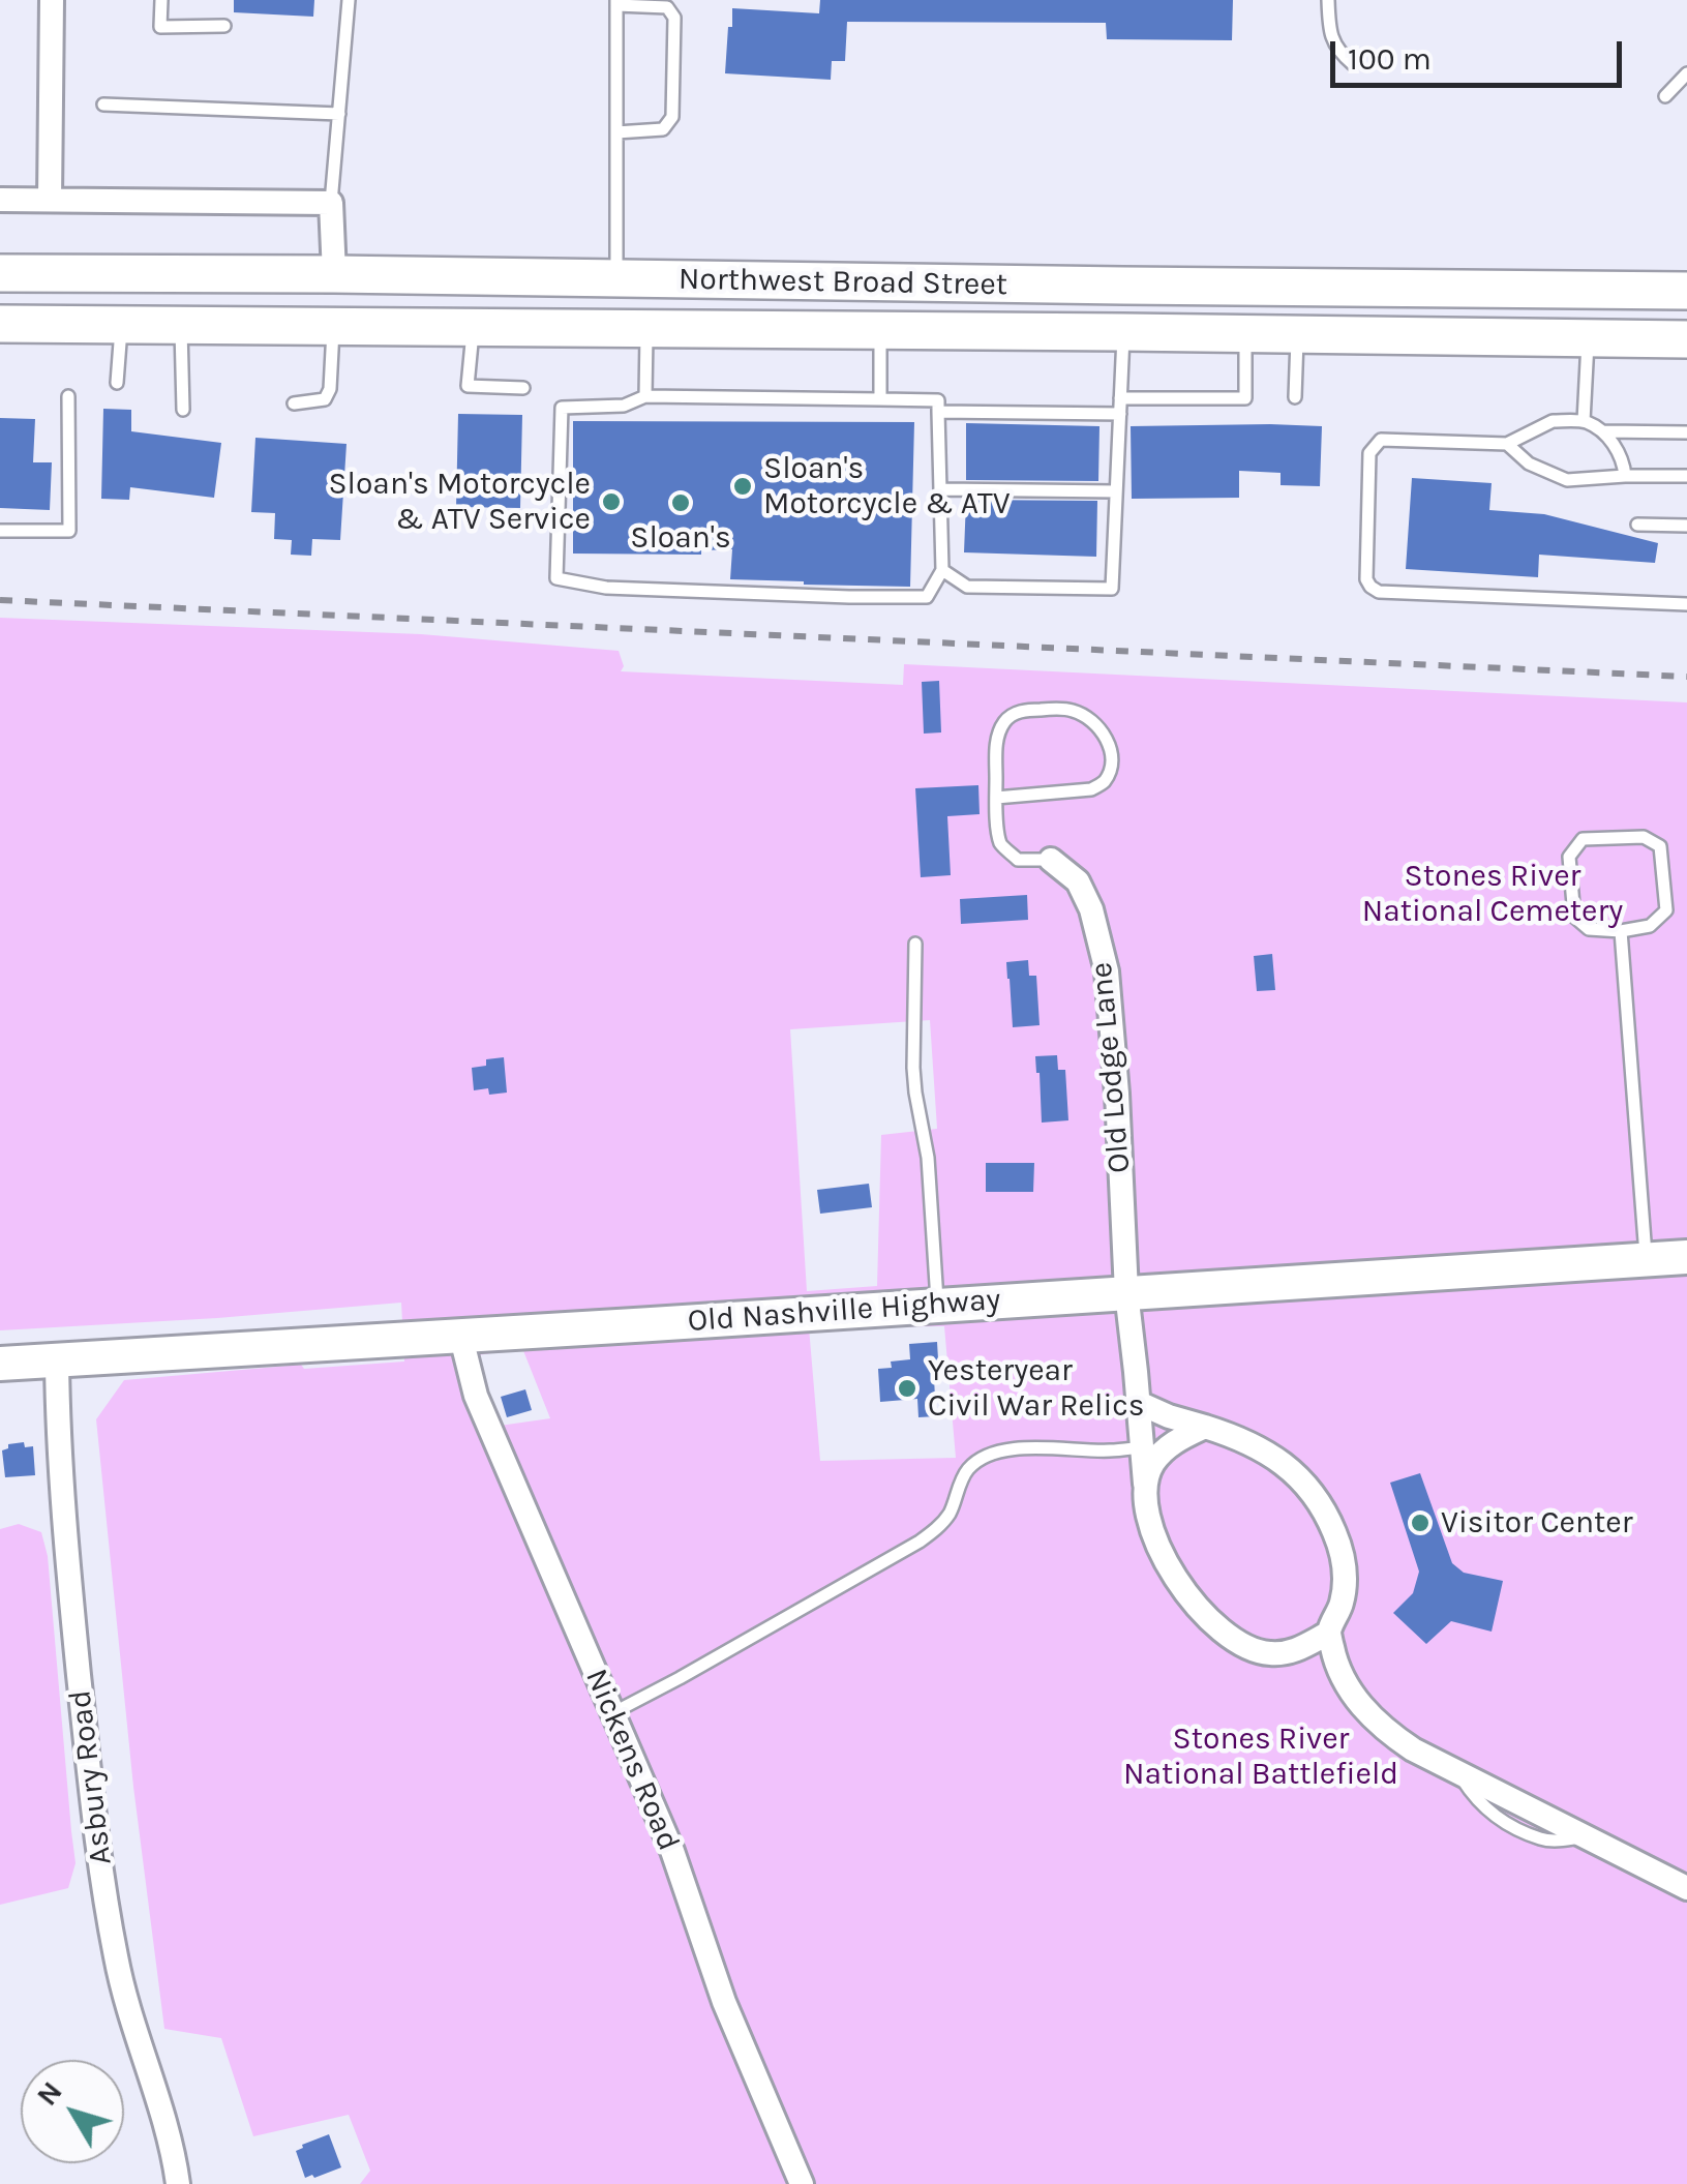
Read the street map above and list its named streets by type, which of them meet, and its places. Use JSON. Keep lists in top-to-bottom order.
{
  "streets": {
    "main road": ["Northwest Broad Street", "Old Nashville Highway"],
    "street": ["Old Lodge Lane", "Nickens Road", "Asbury Road"]
  },
  "crossings": [
    ["Old Lodge Lane", "Old Nashville Highway"],
    ["Old Nashville Highway", "Nickens Road"],
    ["Old Nashville Highway", "Asbury Road"]
  ],
  "parks": ["Stones River National Cemetery", "Stones River National Battlefield"],
  "places": [
    "Sloan's Motorcycle & ATV",
    "Sloan's Motorcycle & ATV Service",
    "Sloan's",
    "Yesteryear Civil War Relics",
    "Visitor Center"
  ],
  "scale_bar": "100 m",
  "north": "top left"
}
